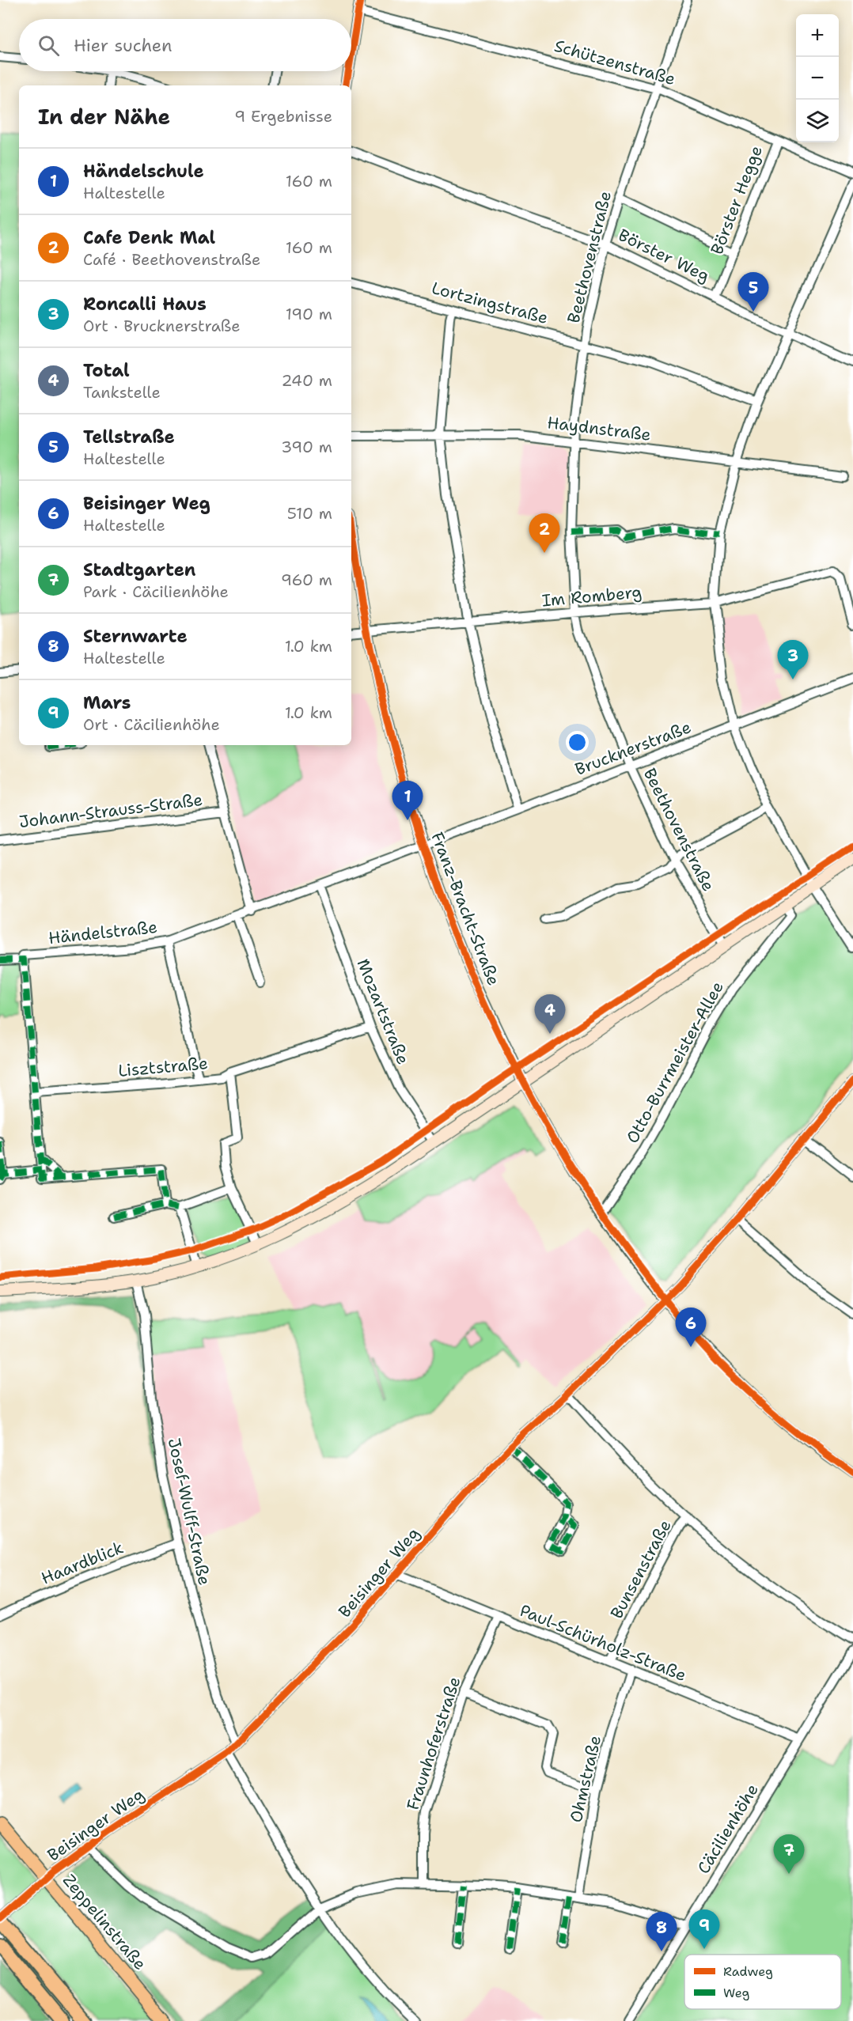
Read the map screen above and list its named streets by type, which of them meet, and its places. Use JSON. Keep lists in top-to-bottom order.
{
  "streets": {
    "main road": ["Zeppelinstraße"],
    "street": [
      "Schützenstraße",
      "Börster Hegge",
      "Börster Weg",
      "Beethovenstraße",
      "Lortzingstraße",
      "Haydnstraße",
      "Im Romberg",
      "Brucknerstraße",
      "Johann-Strauss-Straße",
      "Franz-Bracht-Straße",
      "Händelstraße",
      "Mozartstraße",
      "Otto-Burrmeister-Allee",
      "Lisztstraße",
      "Josef-Wulff-Straße",
      "Haardblick",
      "Bunsenstraße",
      "Beisinger Weg",
      "Paul-Schürholz-Straße",
      "Fraunhoferstraße",
      "Ohmstraße",
      "Cäcilienhöhe"
    ]
  },
  "crossings": [
    ["Schützenstraße", "Börster Hegge"],
    ["Schützenstraße", "Beethovenstraße"],
    ["Börster Hegge", "Börster Weg"],
    ["Börster Weg", "Beethovenstraße"],
    ["Beethovenstraße", "Lortzingstraße"],
    ["Beethovenstraße", "Haydnstraße"],
    ["Beethovenstraße", "Im Romberg"],
    ["Beethovenstraße", "Brucknerstraße"],
    ["Im Romberg", "Franz-Bracht-Straße"],
    ["Brucknerstraße", "Franz-Bracht-Straße"],
    ["Brucknerstraße", "Händelstraße"],
    ["Johann-Strauss-Straße", "Händelstraße"],
    ["Franz-Bracht-Straße", "Händelstraße"],
    ["Händelstraße", "Mozartstraße"],
    ["Mozartstraße", "Lisztstraße"],
    ["Josef-Wulff-Straße", "Haardblick"],
    ["Josef-Wulff-Straße", "Beisinger Weg"],
    ["Bunsenstraße", "Paul-Schürholz-Straße"],
    ["Beisinger Weg", "Paul-Schürholz-Straße"],
    ["Beisinger Weg", "Zeppelinstraße"],
    ["Paul-Schürholz-Straße", "Fraunhoferstraße"],
    ["Paul-Schürholz-Straße", "Ohmstraße"],
    ["Paul-Schürholz-Straße", "Cäcilienhöhe"]
  ],
  "legend": ["Radweg", "Weg"],
  "page": {
    "map_buttons": ["+", "−"],
    "search": "Hier suchen",
    "heading": ["In der Nähe", "9 Ergebnisse"],
    "list": [
      {
        "mark": "1",
        "name": "Händelschule",
        "note": "Haltestelle",
        "value": "160 m"
      },
      {
        "mark": "2",
        "name": "Cafe Denk Mal",
        "note": "Café · Beethovenstraße",
        "value": "160 m"
      },
      {
        "mark": "3",
        "name": "Roncalli Haus",
        "note": "Ort · Brucknerstraße",
        "value": "190 m"
      },
      {
        "mark": "4",
        "name": "Total",
        "note": "Tankstelle",
        "value": "240 m"
      },
      {
        "mark": "5",
        "name": "Tellstraße",
        "note": "Haltestelle",
        "value": "390 m"
      },
      {
        "mark": "6",
        "name": "Beisinger Weg",
        "note": "Haltestelle",
        "value": "510 m"
      },
      {
        "mark": "7",
        "name": "Stadtgarten",
        "note": "Park · Cäcilienhöhe",
        "value": "960 m"
      },
      {
        "mark": "8",
        "name": "Sternwarte",
        "note": "Haltestelle",
        "value": "1.0 km"
      },
      {
        "mark": "9",
        "name": "Mars",
        "note": "Ort · Cäcilienhöhe",
        "value": "1.0 km"
      }
    ],
    "pins": [
      "5",
      "2",
      "3",
      "1",
      "4",
      "6",
      "7",
      "9",
      "8"
    ]
  }
}
